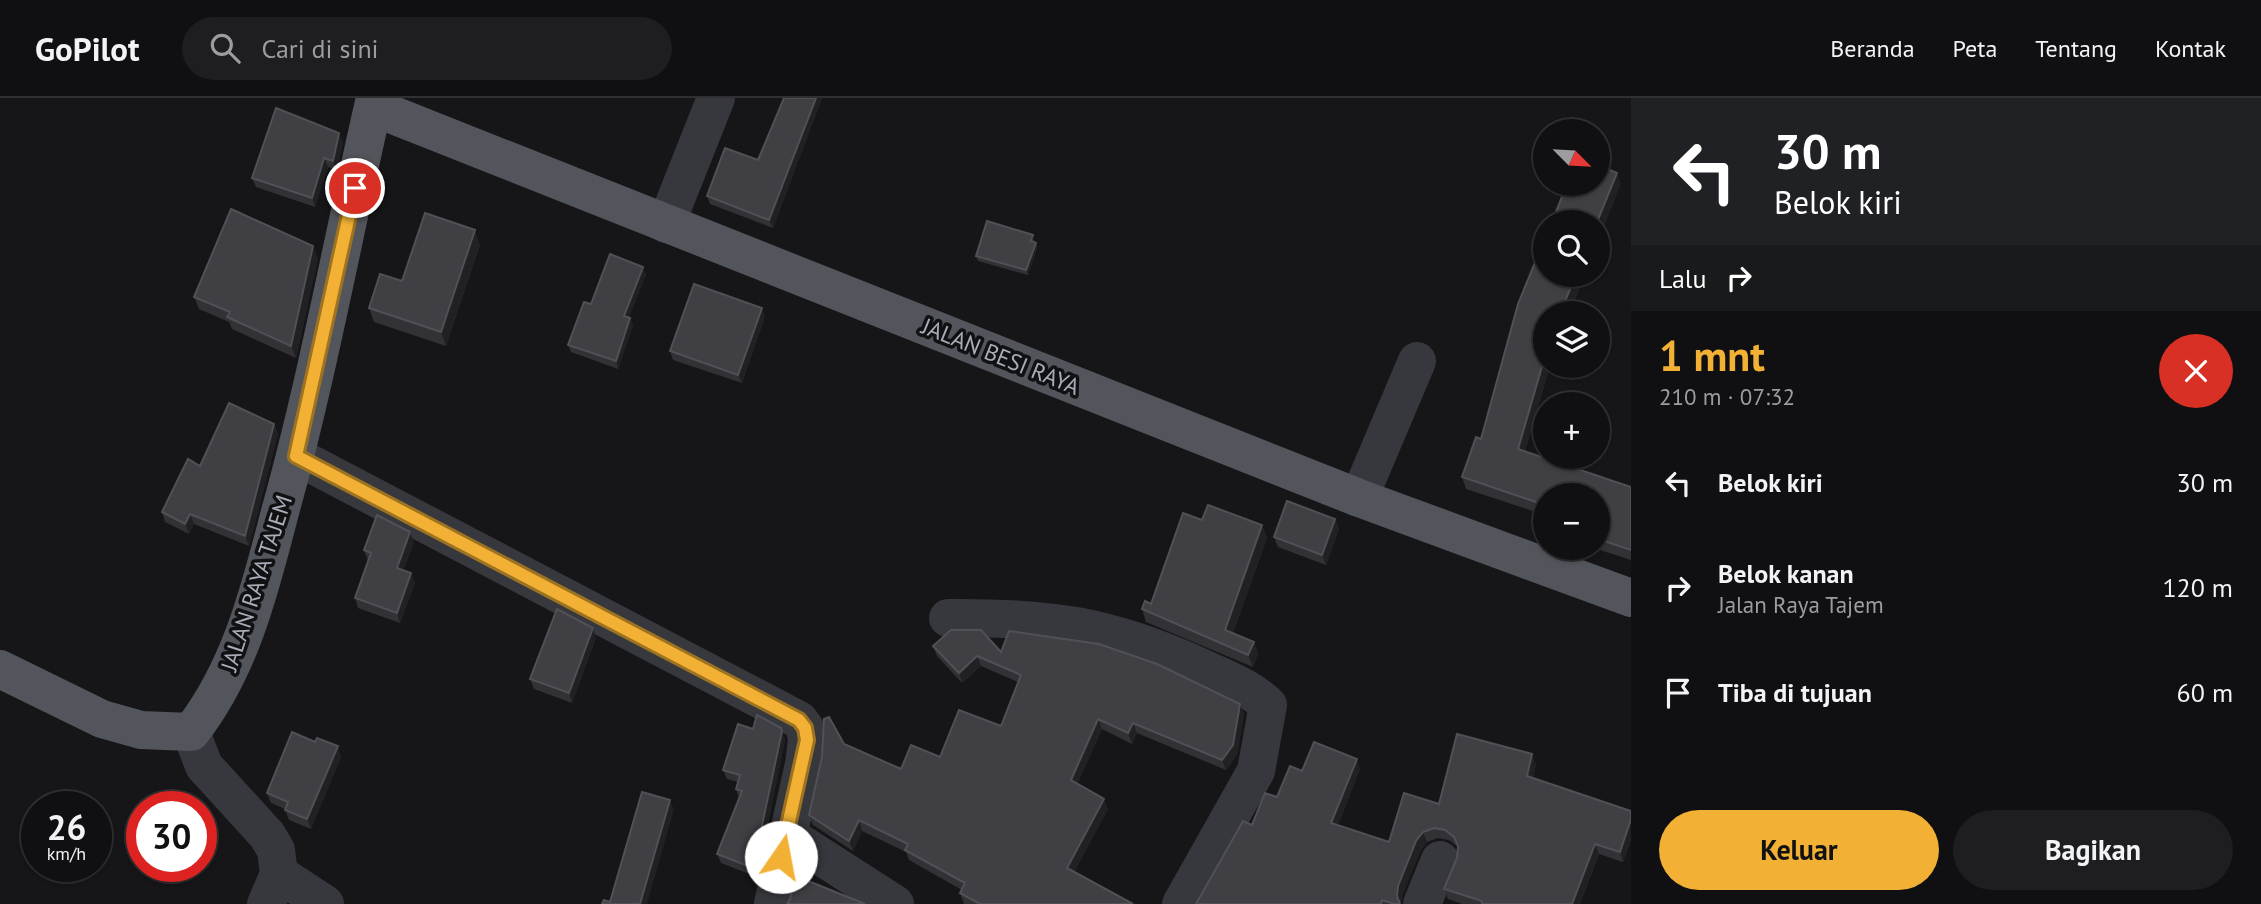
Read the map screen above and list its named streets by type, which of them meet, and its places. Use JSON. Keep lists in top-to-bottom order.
{
  "streets": {
    "main road": ["JALAN BESI RAYA", "JALAN RAYA TAJEM"]
  },
  "crossings": [
    ["JALAN BESI RAYA", "JALAN RAYA TAJEM"]
  ],
  "north": "bottom right",
  "page": {
    "header": "GoPilot",
    "search": "Cari di sini",
    "nav": [
      "Beranda",
      "Peta",
      "Tentang",
      "Kontak"
    ],
    "turn": ["30 m", "Belok kiri"],
    "map_buttons": ["+", "−"],
    "then": "Lalu",
    "heading": ["1 mnt", "210 m · 07:32"],
    "list": [
      {
        "name": "Belok kiri",
        "value": "30 m"
      },
      {
        "name": "Belok kanan",
        "note": "Jalan Raya Tajem",
        "value": "120 m"
      },
      {
        "name": "Tiba di tujuan",
        "value": "60 m"
      }
    ],
    "speed": "26 km/h",
    "limit": "30",
    "buttons": ["Keluar", "Bagikan"]
  }
}
